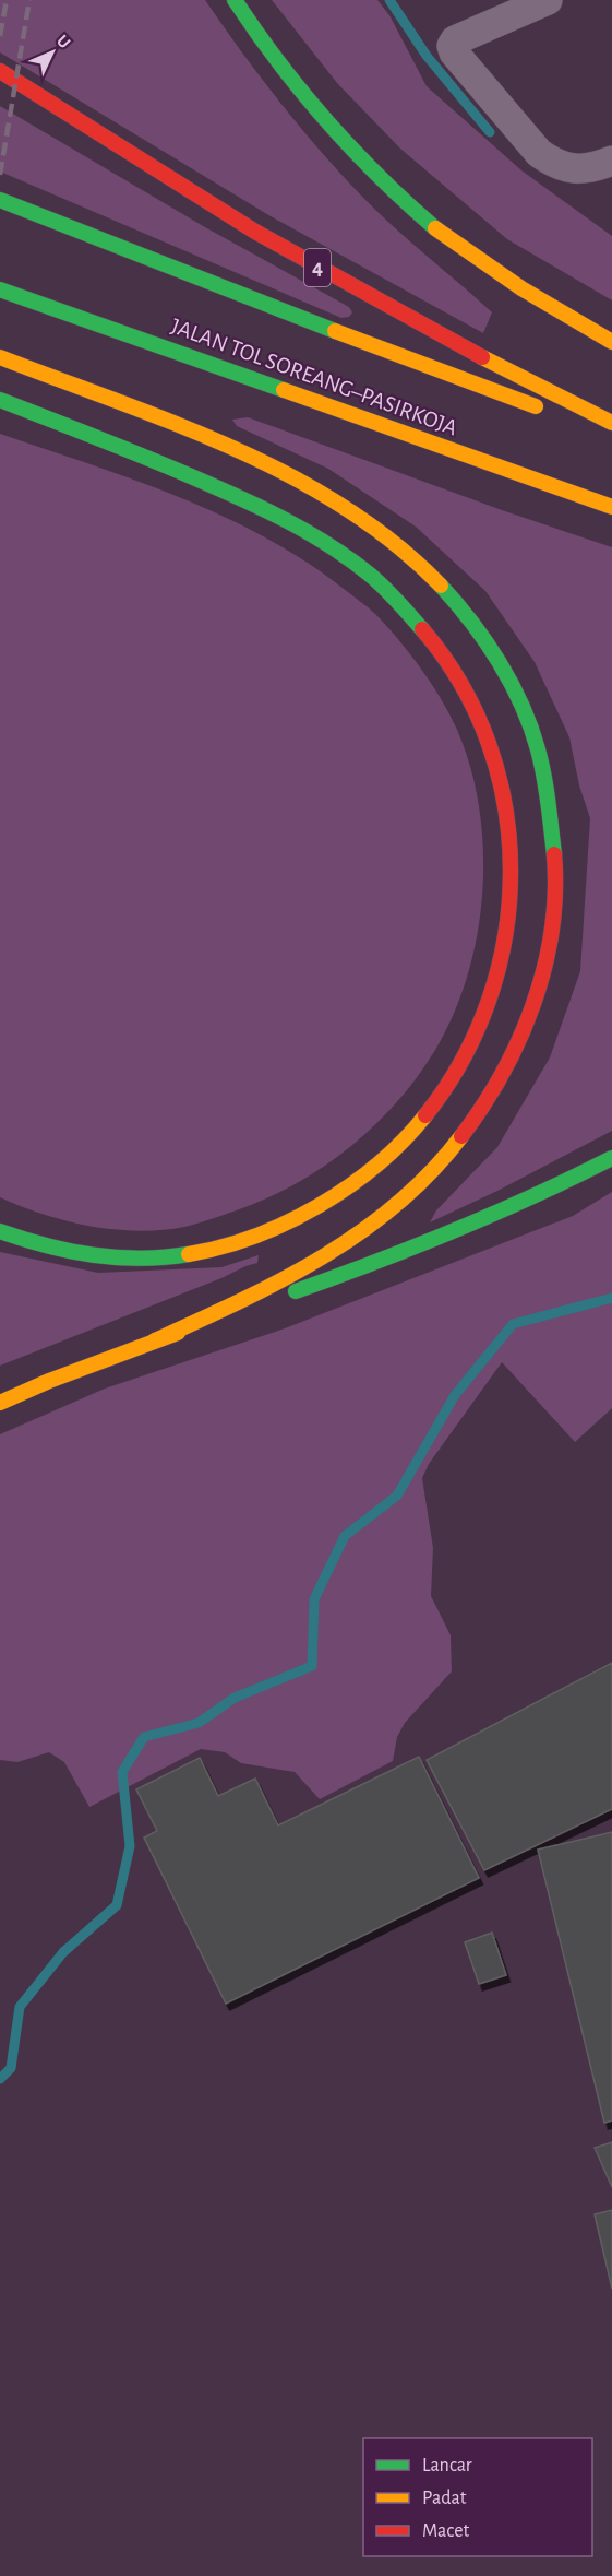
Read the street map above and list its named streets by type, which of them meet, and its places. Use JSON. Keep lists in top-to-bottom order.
{
  "streets": {
    "highway": ["4", "JALAN TOL SOREANG–PASIRKOJA"]
  },
  "legend": ["Lancar", "Padat", "Macet"],
  "north": "top right"
}
